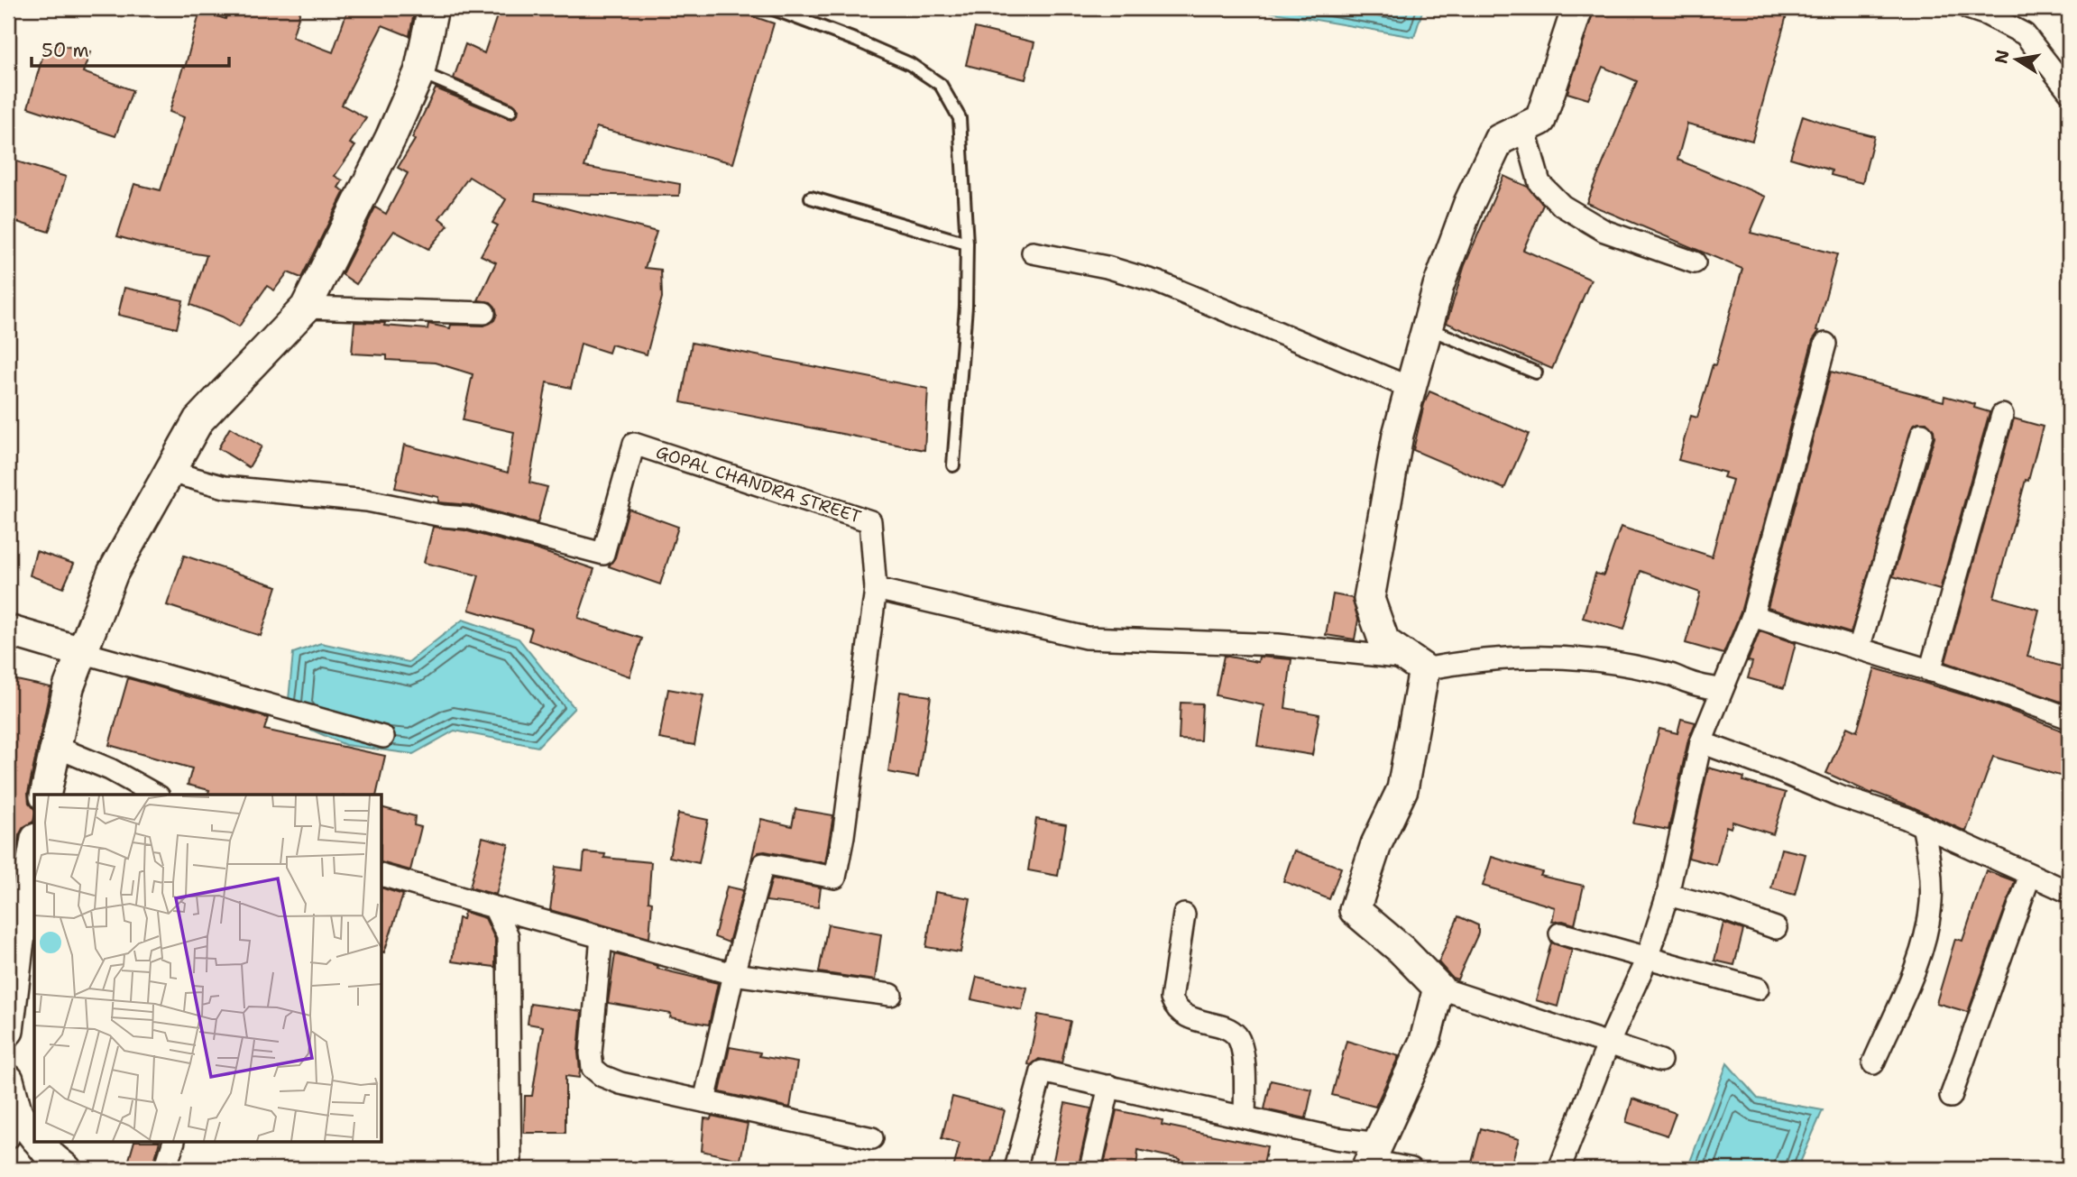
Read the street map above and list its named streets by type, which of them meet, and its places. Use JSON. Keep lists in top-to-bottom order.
{
  "streets": {
    "street": ["GOPAL CHANDRA STREET"]
  },
  "scale_bar": "50 m",
  "north": "left"
}
